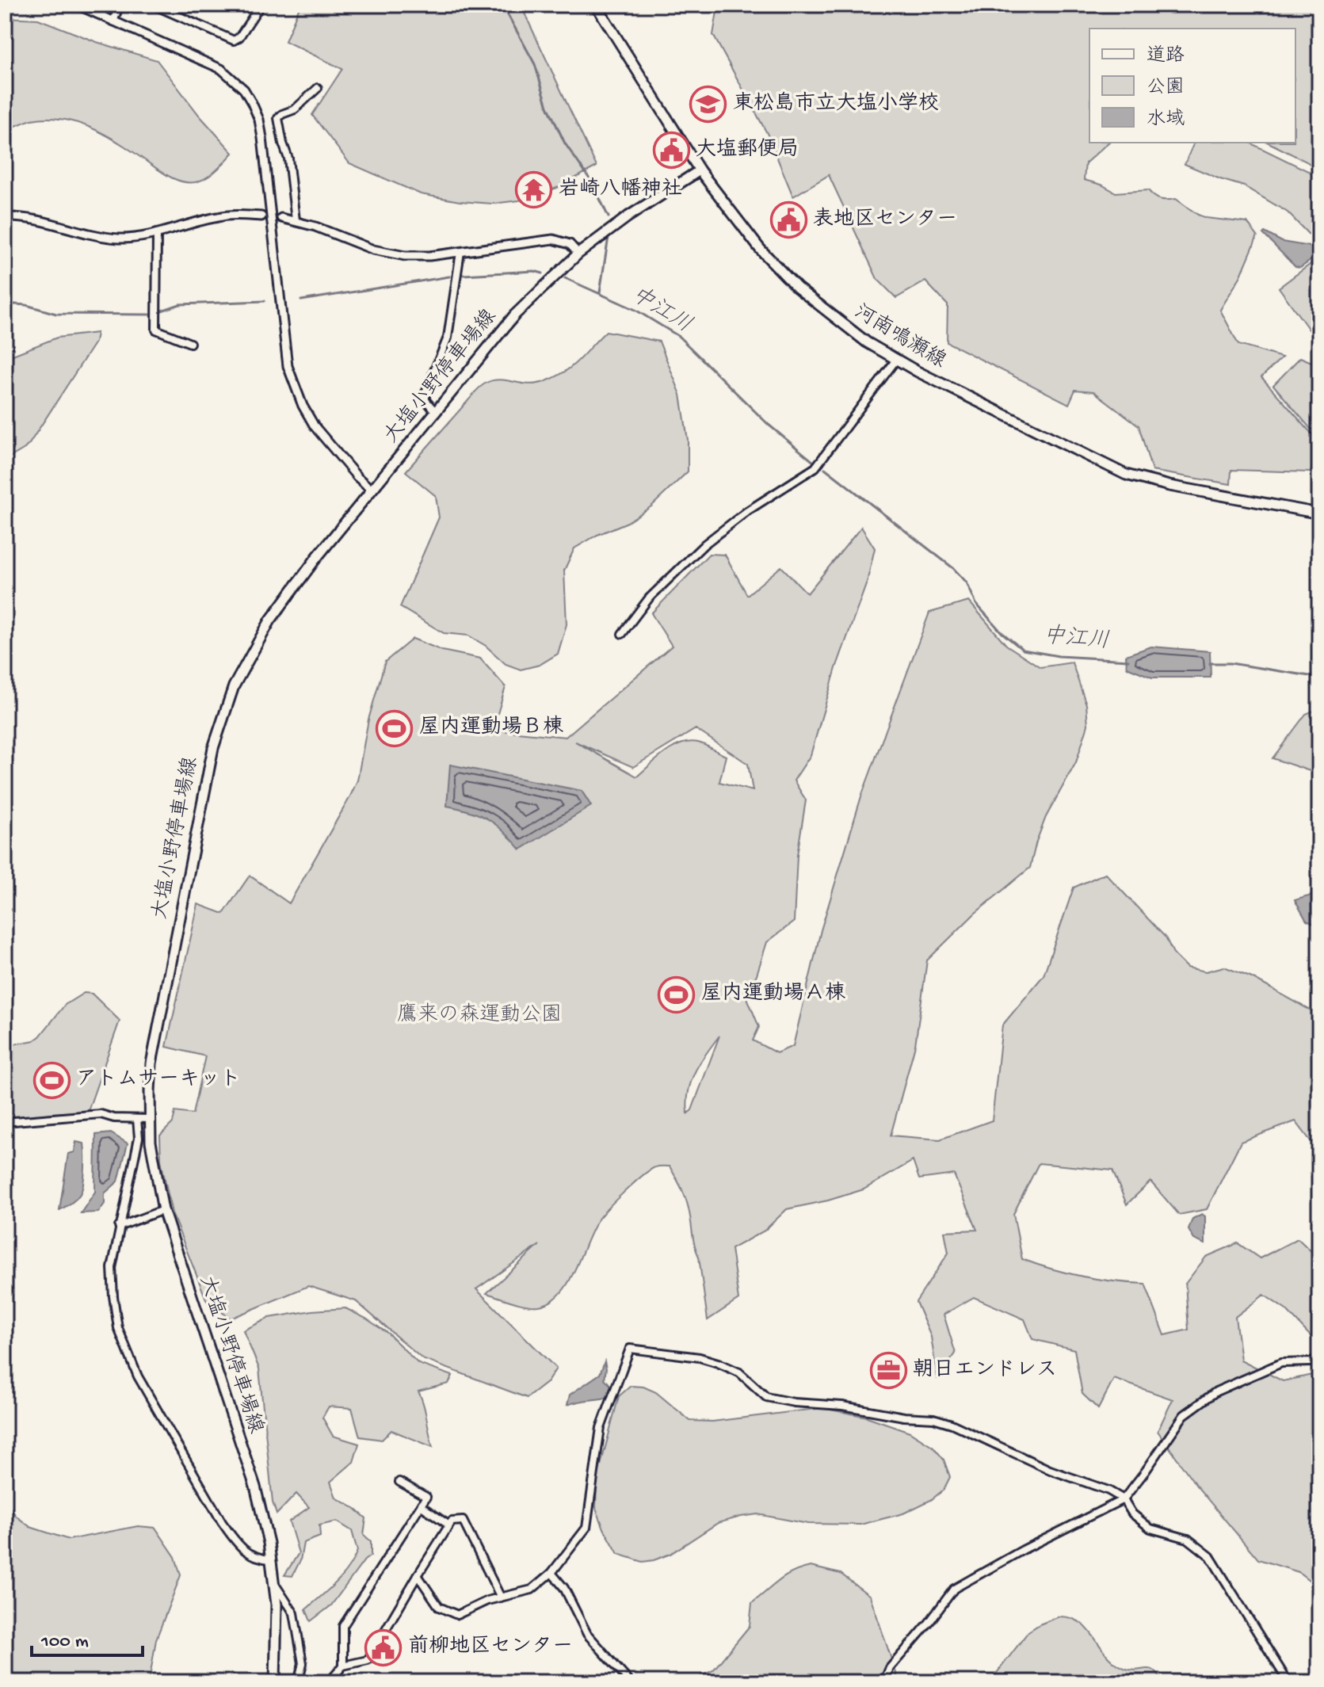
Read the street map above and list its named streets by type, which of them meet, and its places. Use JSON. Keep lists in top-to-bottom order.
{
  "streets": {
    "main road": ["河南鳴瀬線", "大塩小野停車場線"]
  },
  "crossings": [
    ["河南鳴瀬線", "大塩小野停車場線"]
  ],
  "water": ["中江川"],
  "parks": ["鷹来の森運動公園"],
  "places": {
    "school or university": ["東松島市立大塩小学校"],
    "public building": ["大塩郵便局", "表地区センター", "前柳地区センター"],
    "temple": ["岩崎八幡神社"],
    "sports": ["屋内運動場Ｂ棟", "屋内運動場Ａ棟", "アトムサーキット"],
    "office": ["朝日エンドレス"]
  },
  "legend": ["道路", "公園", "水域"],
  "scale_bar": "100 m"
}
